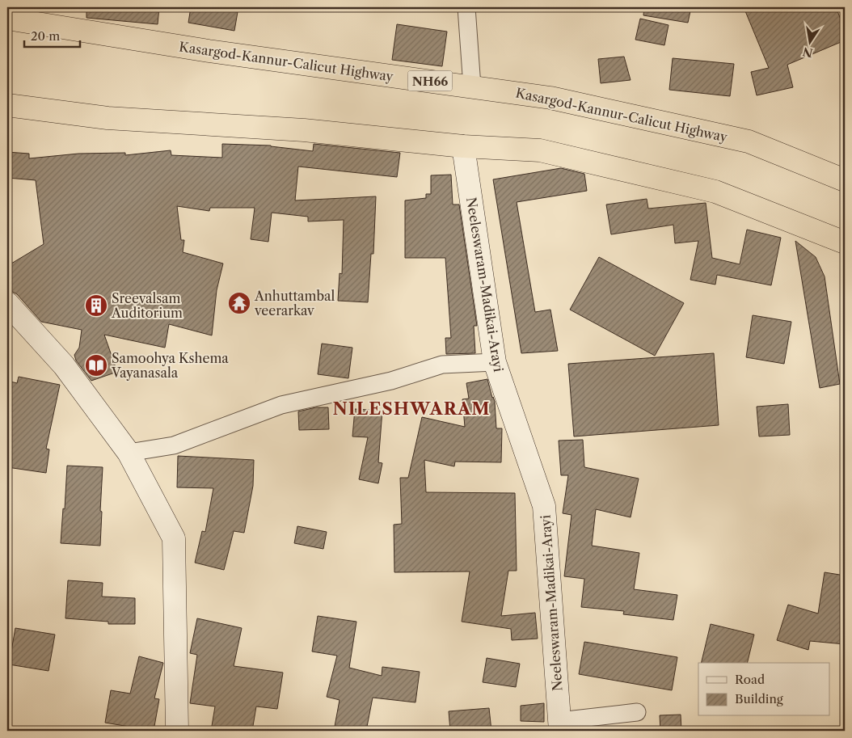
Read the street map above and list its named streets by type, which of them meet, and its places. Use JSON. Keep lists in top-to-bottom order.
{
  "streets": {
    "highway": ["Kasargod-Kannur-Calicut Highway", "NH66"],
    "main road": ["Neeleswaram-Madikai-Arayi"]
  },
  "districts": ["NILESHWARAM"],
  "places": {
    "temple": ["Anhuttambal veerarkav"],
    "building": ["Sreevalsam Auditorium"],
    "library": ["Samoohya Kshema Vayanasala"]
  },
  "legend": ["Road", "Building"],
  "scale_bar": "20 m",
  "north": "bottom"
}
